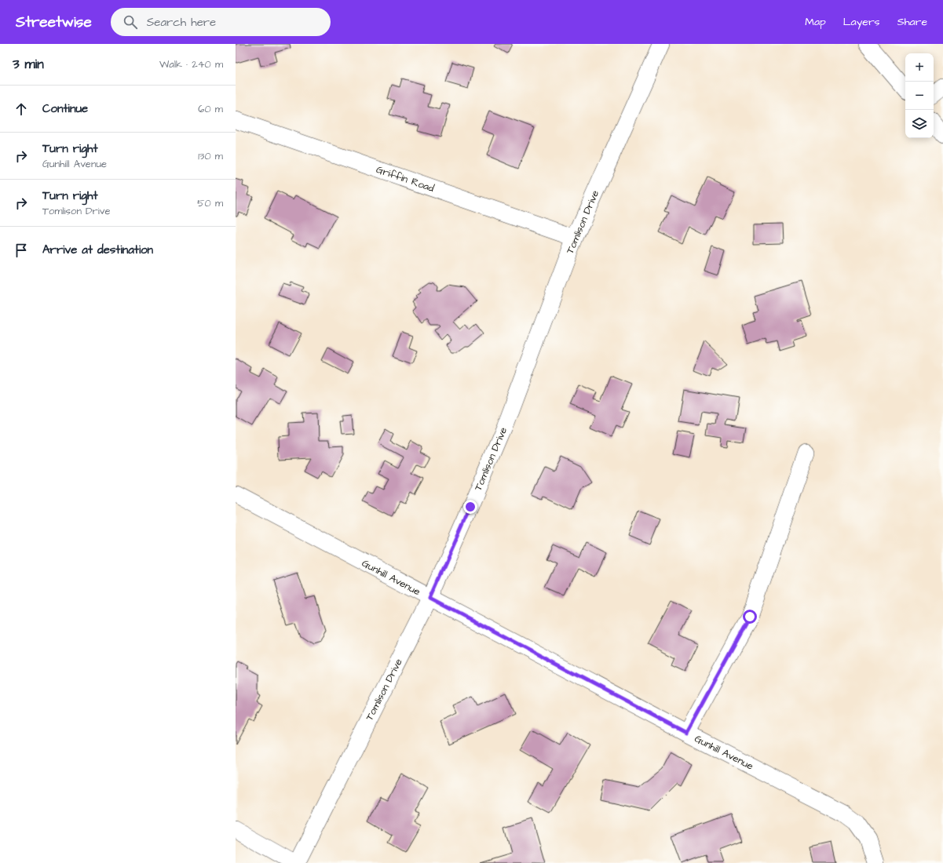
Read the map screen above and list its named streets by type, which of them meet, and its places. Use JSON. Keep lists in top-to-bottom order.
{
  "streets": {
    "street": ["Griffin Road", "Tomlison Drive", "Gunhill Avenue"]
  },
  "crossings": [
    ["Griffin Road", "Tomlison Drive"],
    ["Tomlison Drive", "Gunhill Avenue"]
  ],
  "page": {
    "header": "Streetwise",
    "search": "Search here",
    "nav": ["Map", "Layers", "Share"],
    "heading": ["3 min", "Walk · 240 m"],
    "map_buttons": ["+", "−"],
    "list": [
      ["Continue", "60 m"],
      ["Turn right", "Gunhill Avenue", "130 m"],
      ["Turn right", "Tomlison Drive", "50 m"],
      "Arrive at destination"
    ]
  }
}
